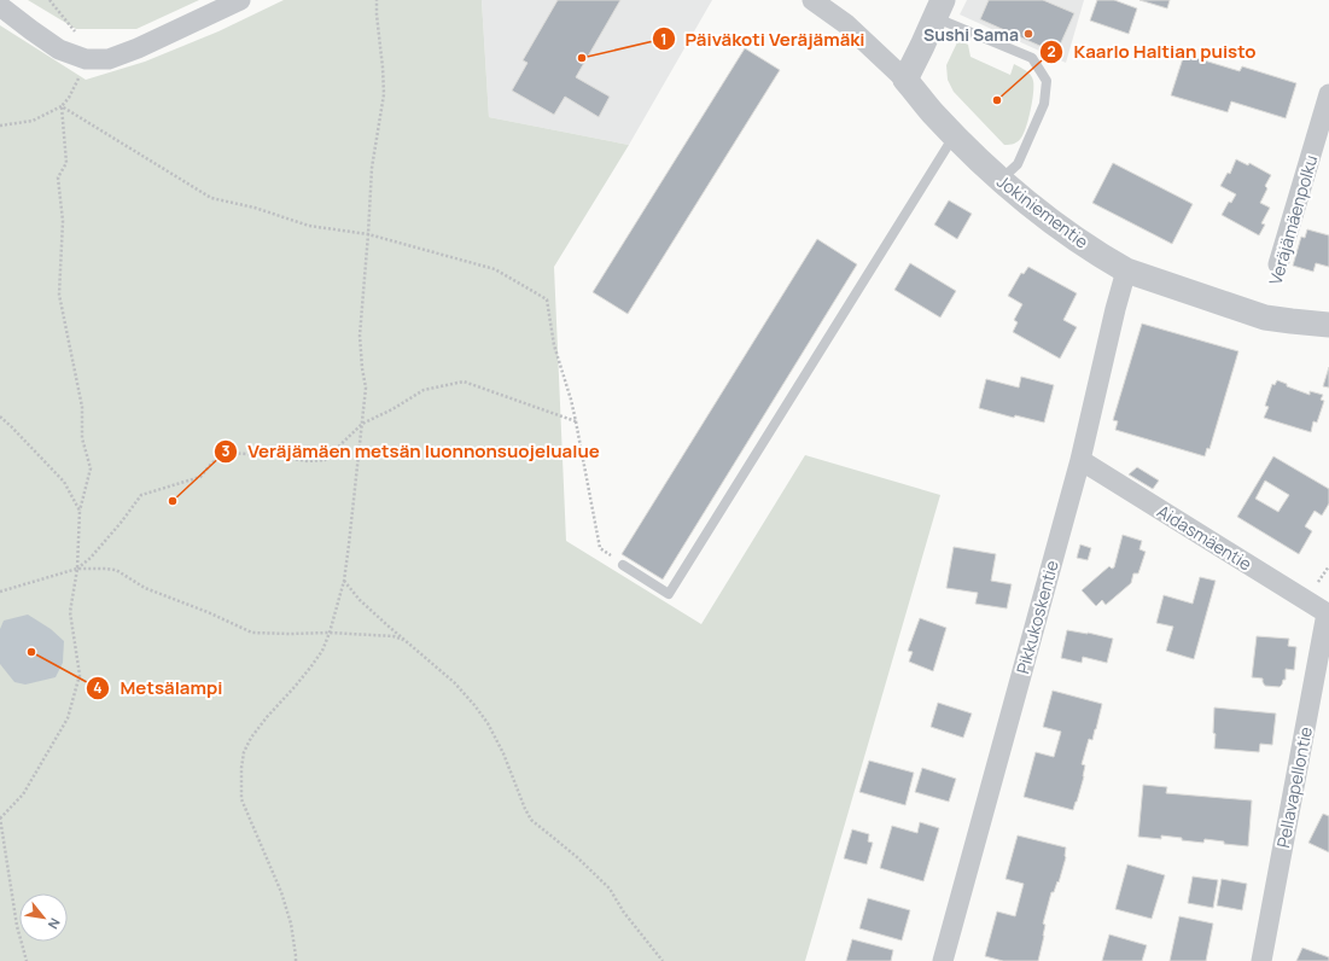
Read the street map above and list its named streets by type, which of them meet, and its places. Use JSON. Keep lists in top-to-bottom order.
{
  "streets": {
    "street": [
      "Jokiniementie",
      "Veräjämäenpolku",
      "Aidasmäentie",
      "Pikkukoskentie",
      "Pellavapellontie"
    ]
  },
  "crossings": [
    ["Jokiniementie", "Pikkukoskentie"],
    ["Aidasmäentie", "Pikkukoskentie"],
    ["Aidasmäentie", "Pellavapellontie"]
  ],
  "places": [
    "Sushi Sama",
    "Päiväkoti Veräjämäki",
    "Kaarlo Haltian puisto",
    "Veräjämäen metsän luonnonsuojelualue",
    "Metsälampi"
  ],
  "north": "bottom right"
}
